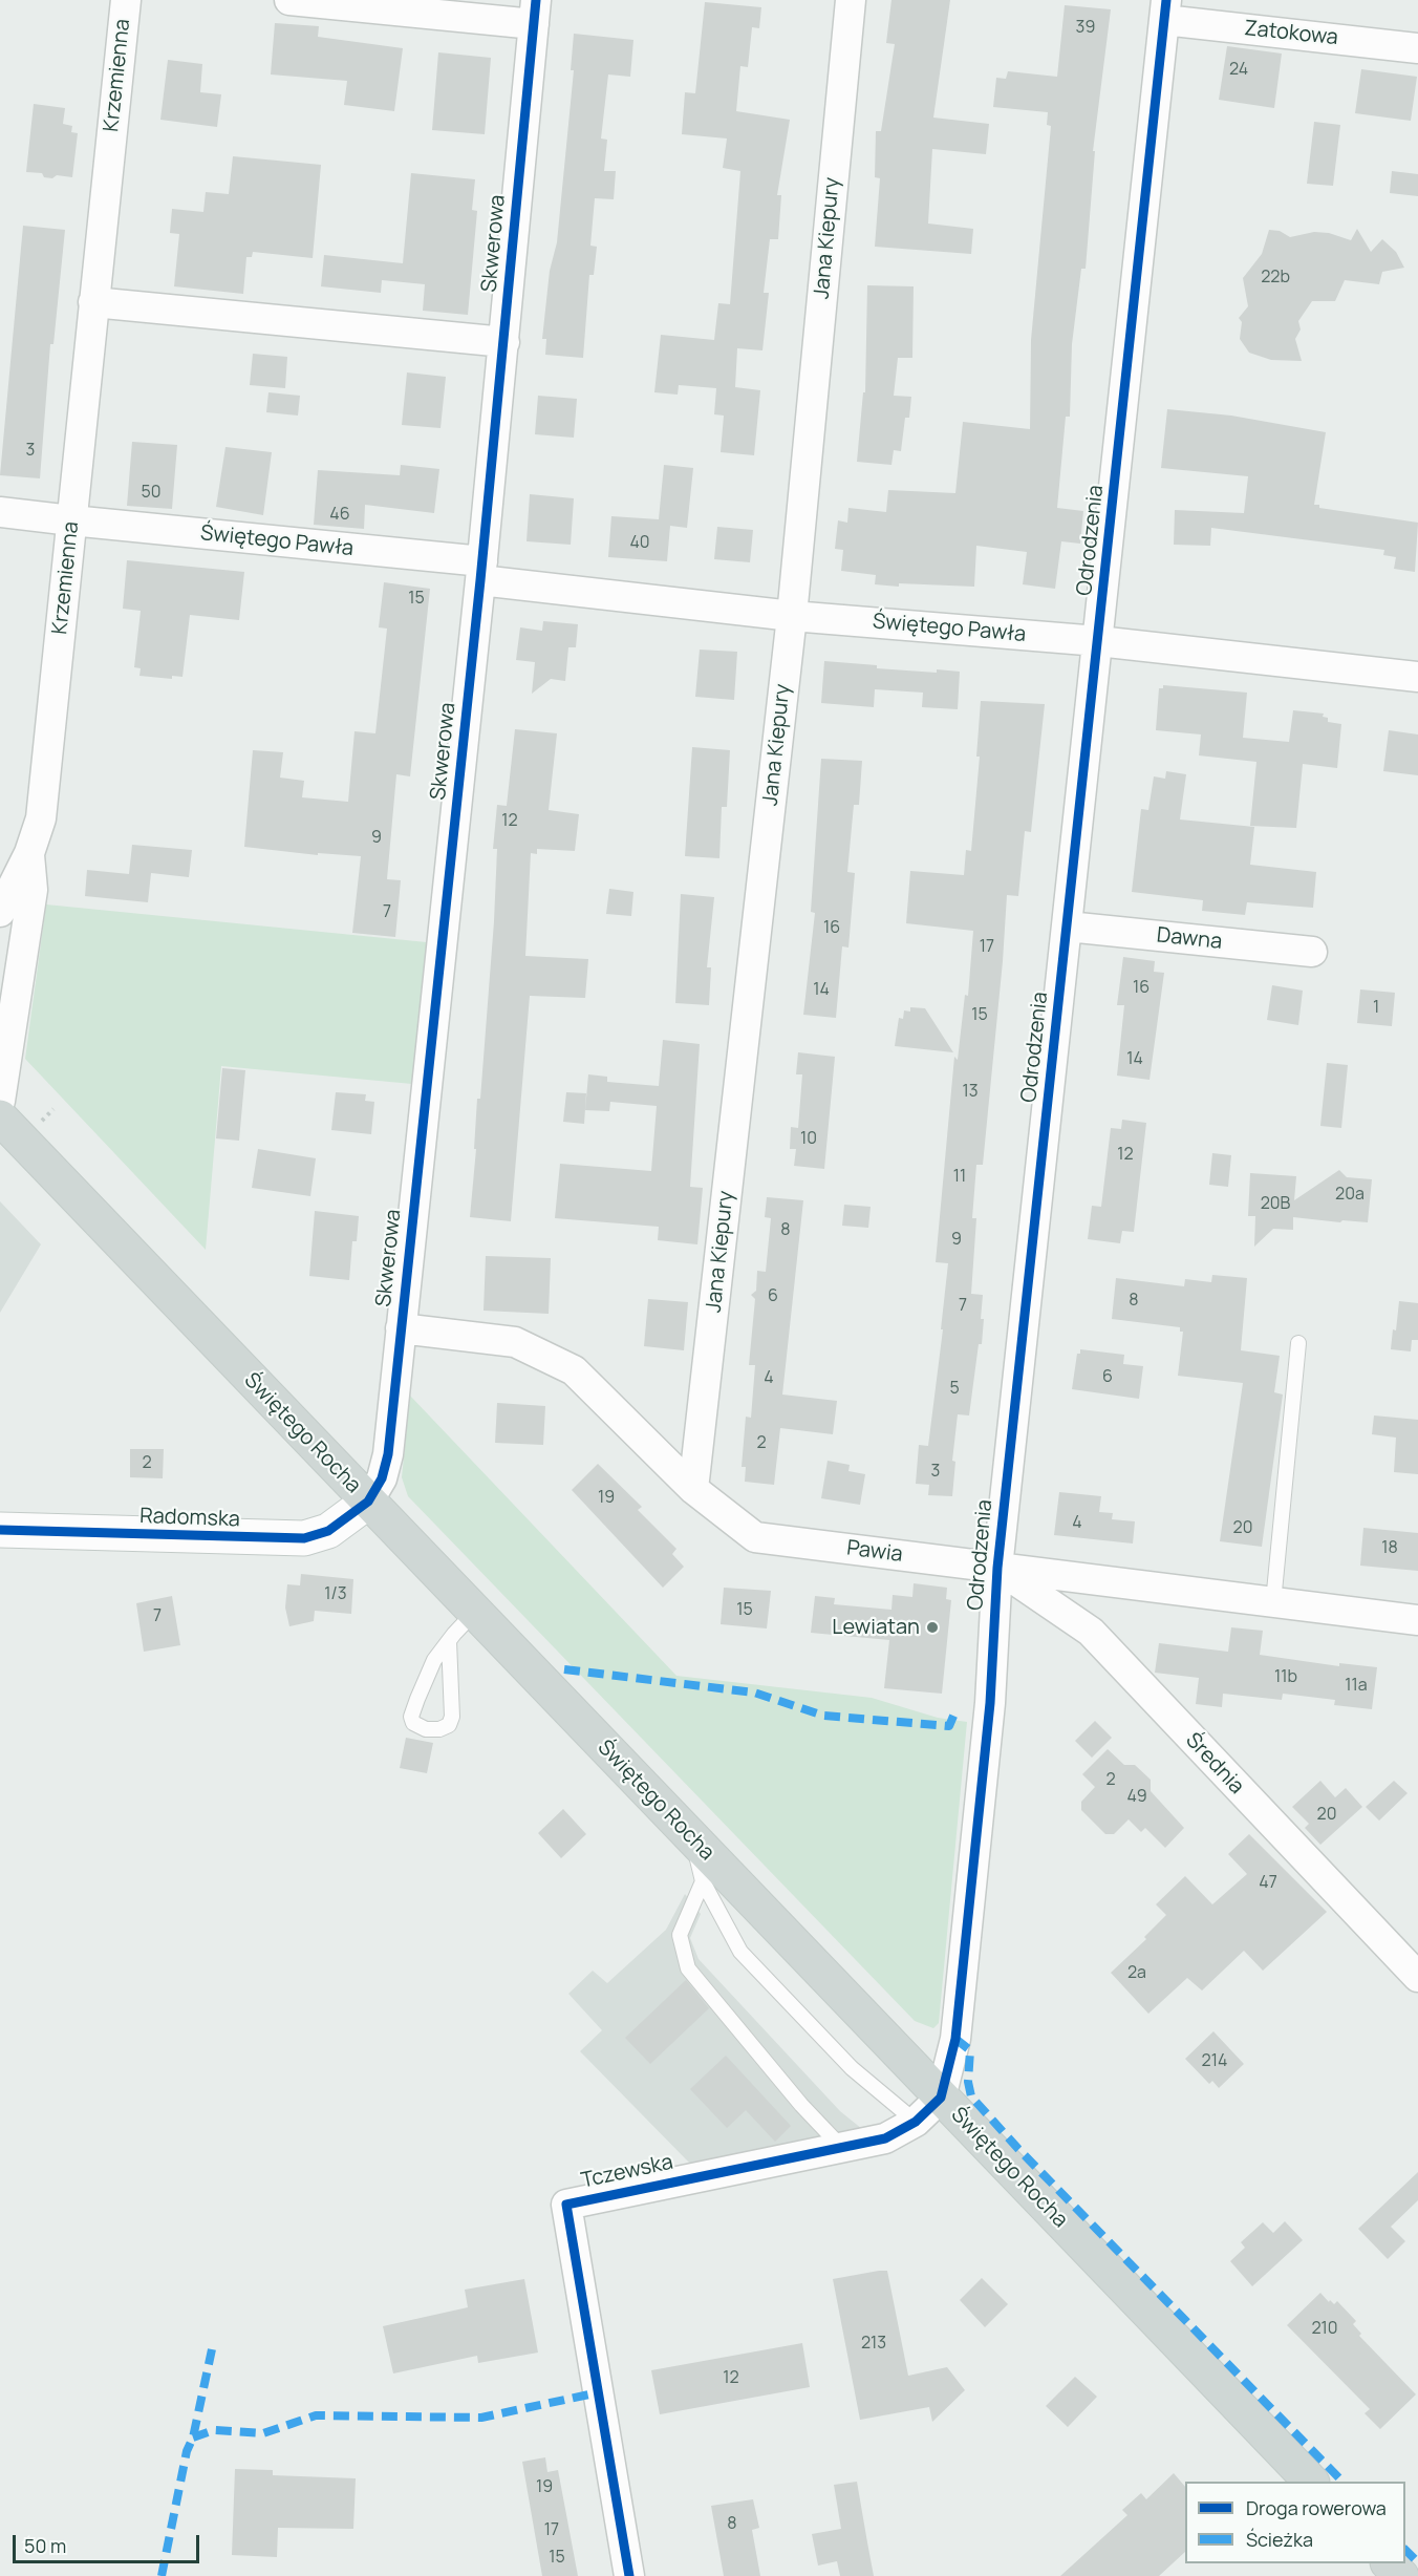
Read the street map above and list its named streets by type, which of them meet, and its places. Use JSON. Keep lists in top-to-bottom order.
{
  "streets": {
    "main road": ["Świętego Rocha"],
    "street": [
      "Zatokowa",
      "Krzemienna",
      "Jana Kiepury",
      "Skwerowa",
      "Odrodzenia",
      "Świętego Pawła",
      "Dawna",
      "Radomska",
      "Pawia",
      "Średnia",
      "Tczewska"
    ]
  },
  "crossings": [
    ["Zatokowa", "Odrodzenia"],
    ["Krzemienna", "Świętego Pawła"],
    ["Jana Kiepury", "Świętego Pawła"],
    ["Jana Kiepury", "Pawia"],
    ["Skwerowa", "Świętego Pawła"],
    ["Skwerowa", "Świętego Rocha"],
    ["Skwerowa", "Radomska"],
    ["Skwerowa", "Pawia"],
    ["Odrodzenia", "Świętego Pawła"],
    ["Odrodzenia", "Dawna"],
    ["Odrodzenia", "Świętego Rocha"],
    ["Odrodzenia", "Pawia"],
    ["Odrodzenia", "Średnia"],
    ["Odrodzenia", "Tczewska"],
    ["Świętego Rocha", "Radomska"],
    ["Świętego Rocha", "Tczewska"],
    ["Pawia", "Średnia"]
  ],
  "places": ["Lewiatan"],
  "house_numbers": [
    "39",
    "24",
    "22b",
    "3",
    "50",
    "46",
    "40",
    "15",
    "12",
    "9",
    "7",
    "16",
    "17",
    "16",
    "14",
    "1",
    "15",
    "14",
    "13",
    "10",
    "12",
    "11",
    "20a",
    "20B",
    "8",
    "9",
    "6",
    "8",
    "7",
    "6",
    "4",
    "5",
    "2",
    "2",
    "3",
    "19",
    "4",
    "20",
    "18",
    "1/3",
    "15",
    "7",
    "11b",
    "11a",
    "2",
    "49",
    "20",
    "47",
    "2a",
    "214",
    "210",
    "213",
    "12",
    "19",
    "8",
    "17",
    "15"
  ],
  "legend": ["Droga rowerowa", "Ścieżka"],
  "scale_bar": "50 m"
}
